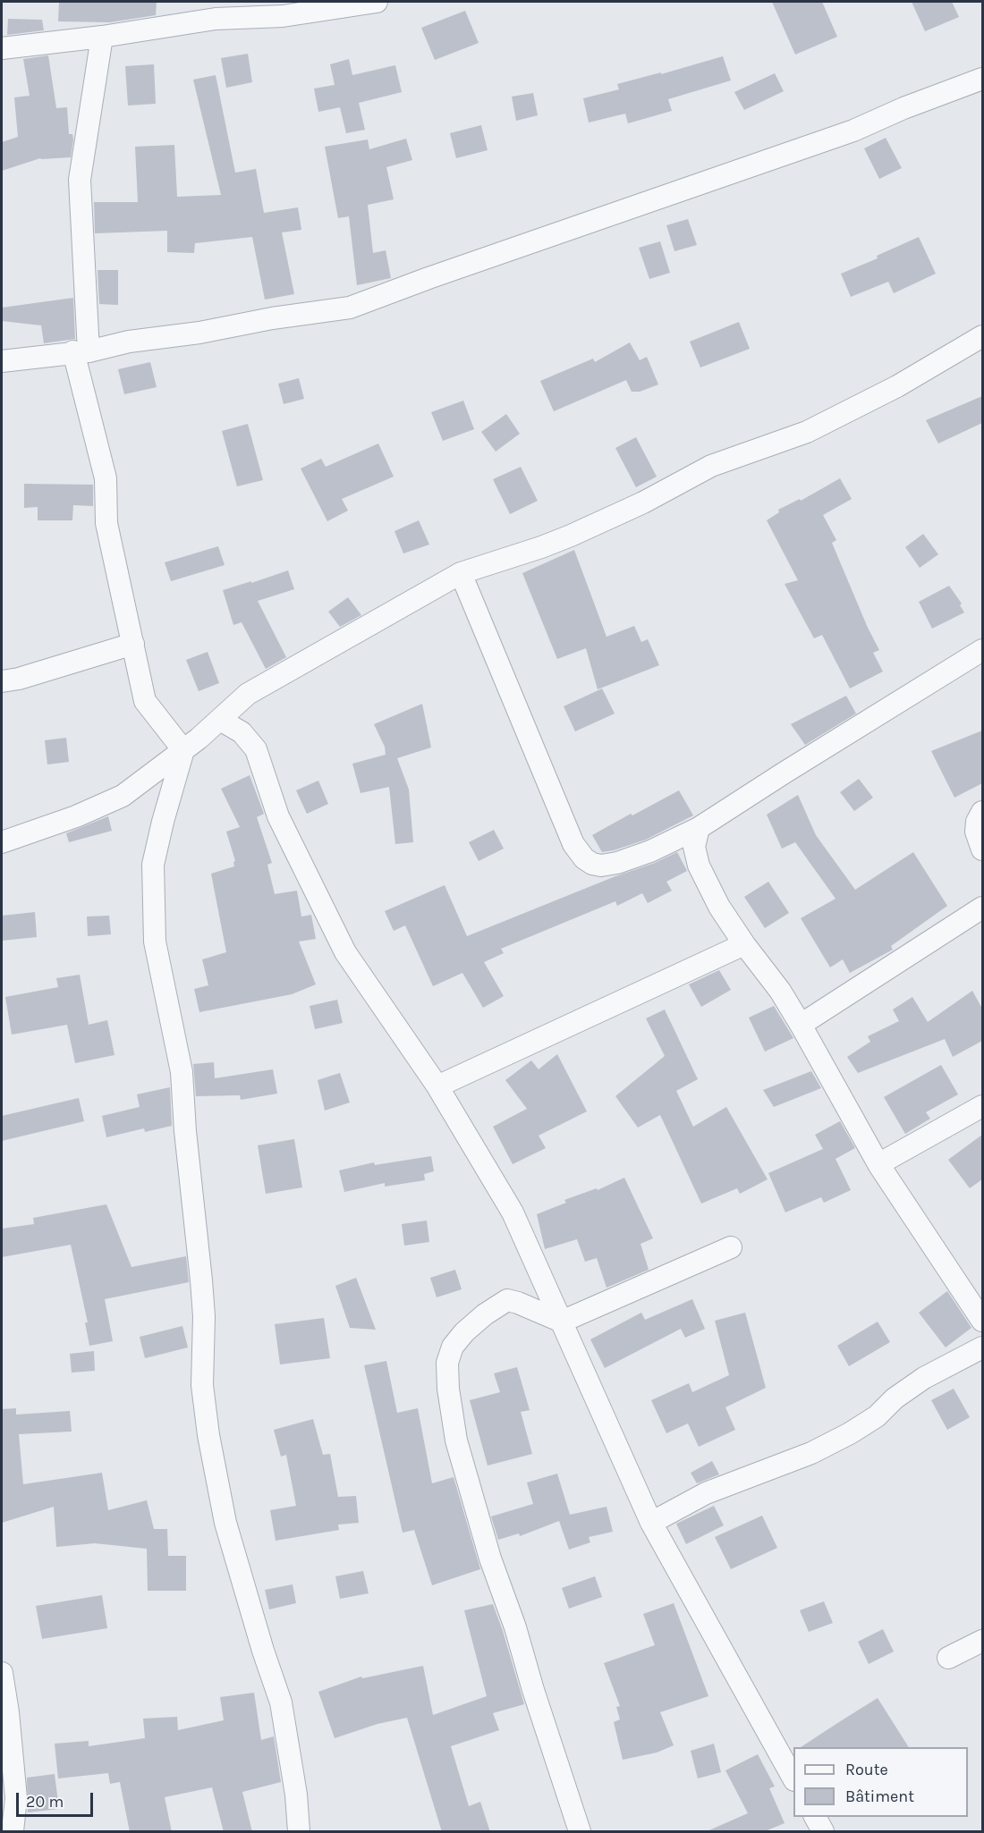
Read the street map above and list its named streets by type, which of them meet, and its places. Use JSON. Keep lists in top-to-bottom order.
{
  "legend": ["Route", "Bâtiment"],
  "scale_bar": "20 m"
}
